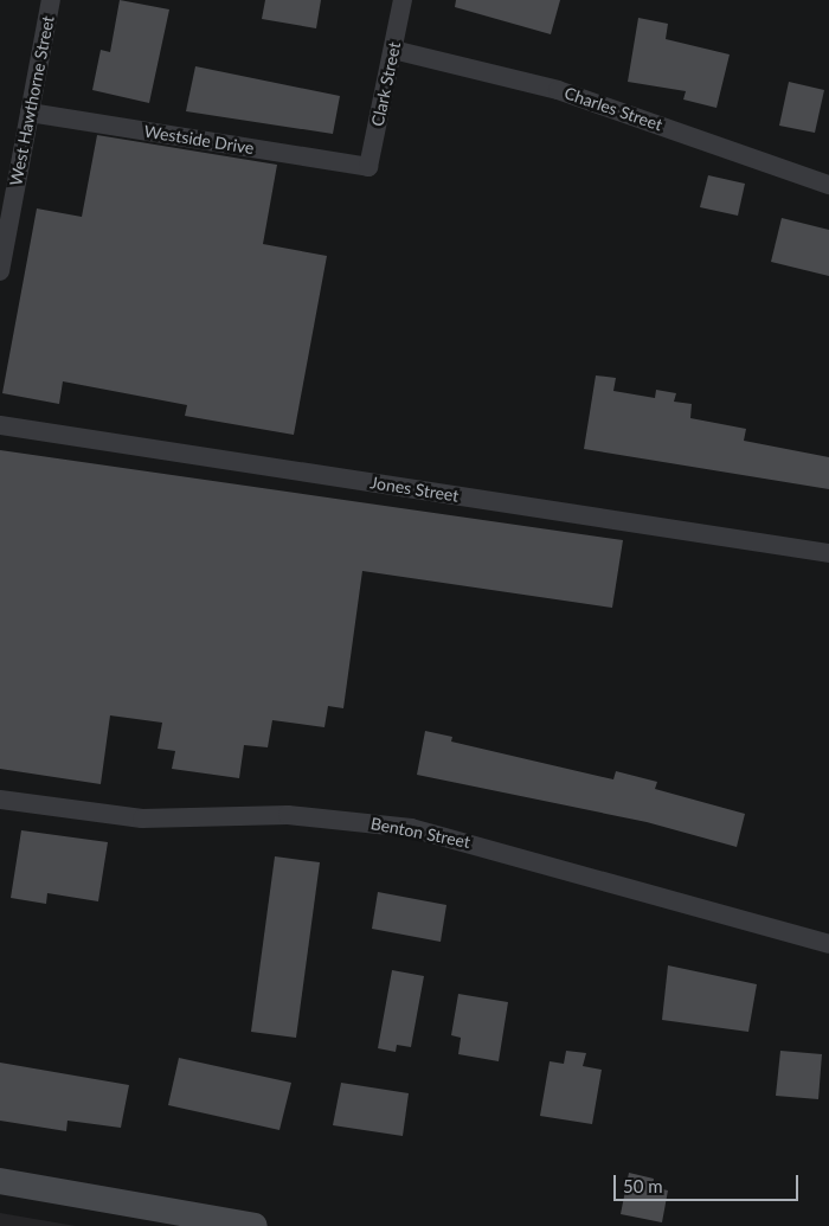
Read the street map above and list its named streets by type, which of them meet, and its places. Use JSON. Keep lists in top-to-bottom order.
{
  "streets": {
    "street": [
      "Clark Street",
      "West Hawthorne Street",
      "Charles Street",
      "Westside Drive",
      "Jones Street",
      "Benton Street"
    ]
  },
  "crossings": [
    ["Clark Street", "Charles Street"],
    ["Clark Street", "Westside Drive"],
    ["West Hawthorne Street", "Westside Drive"]
  ],
  "scale_bar": "50 m"
}
